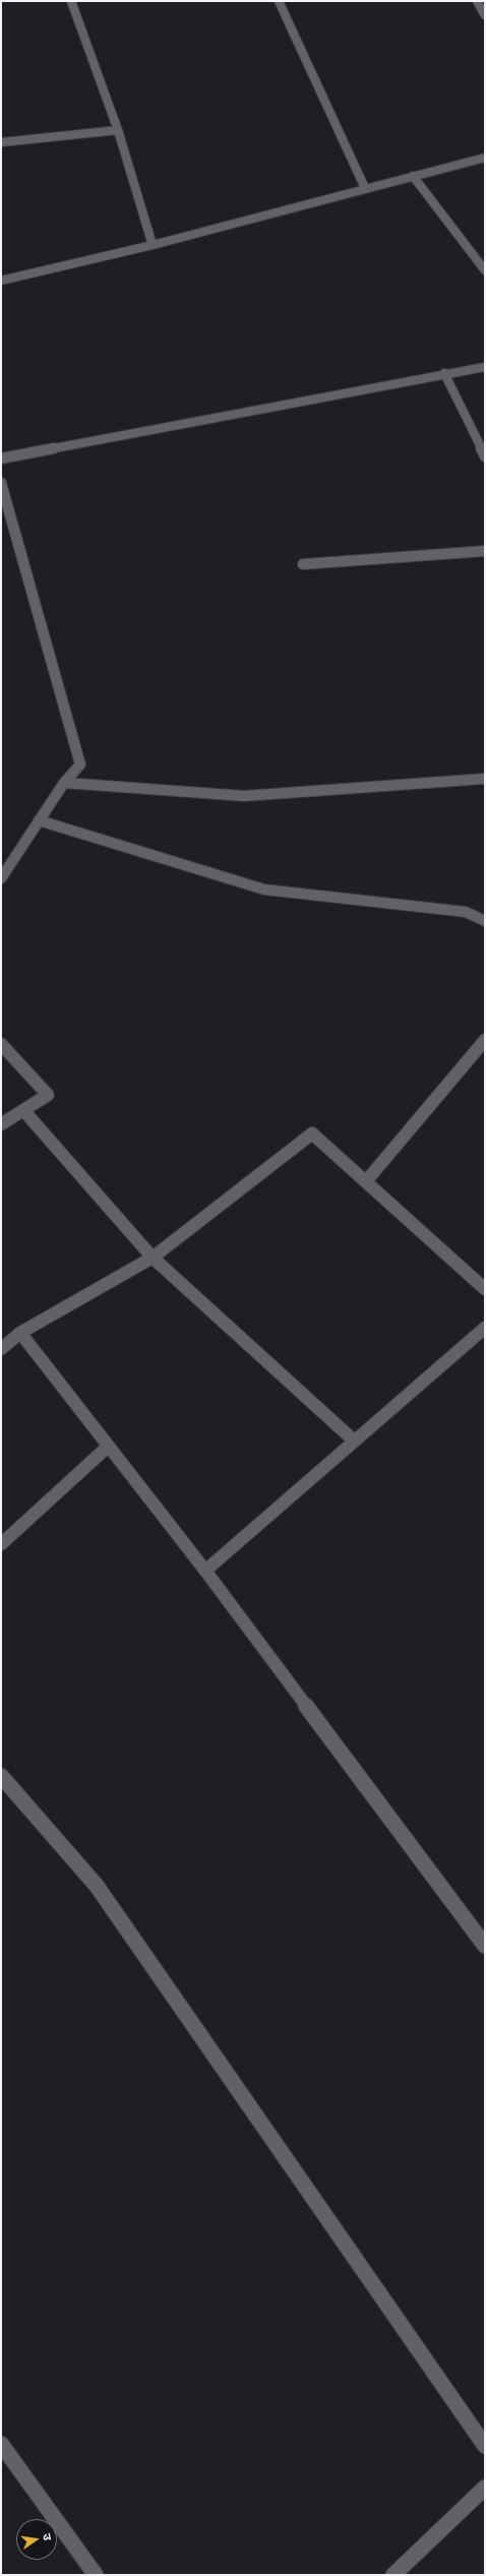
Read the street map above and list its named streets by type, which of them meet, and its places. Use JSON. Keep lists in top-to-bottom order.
{
  "north": "right"
}
